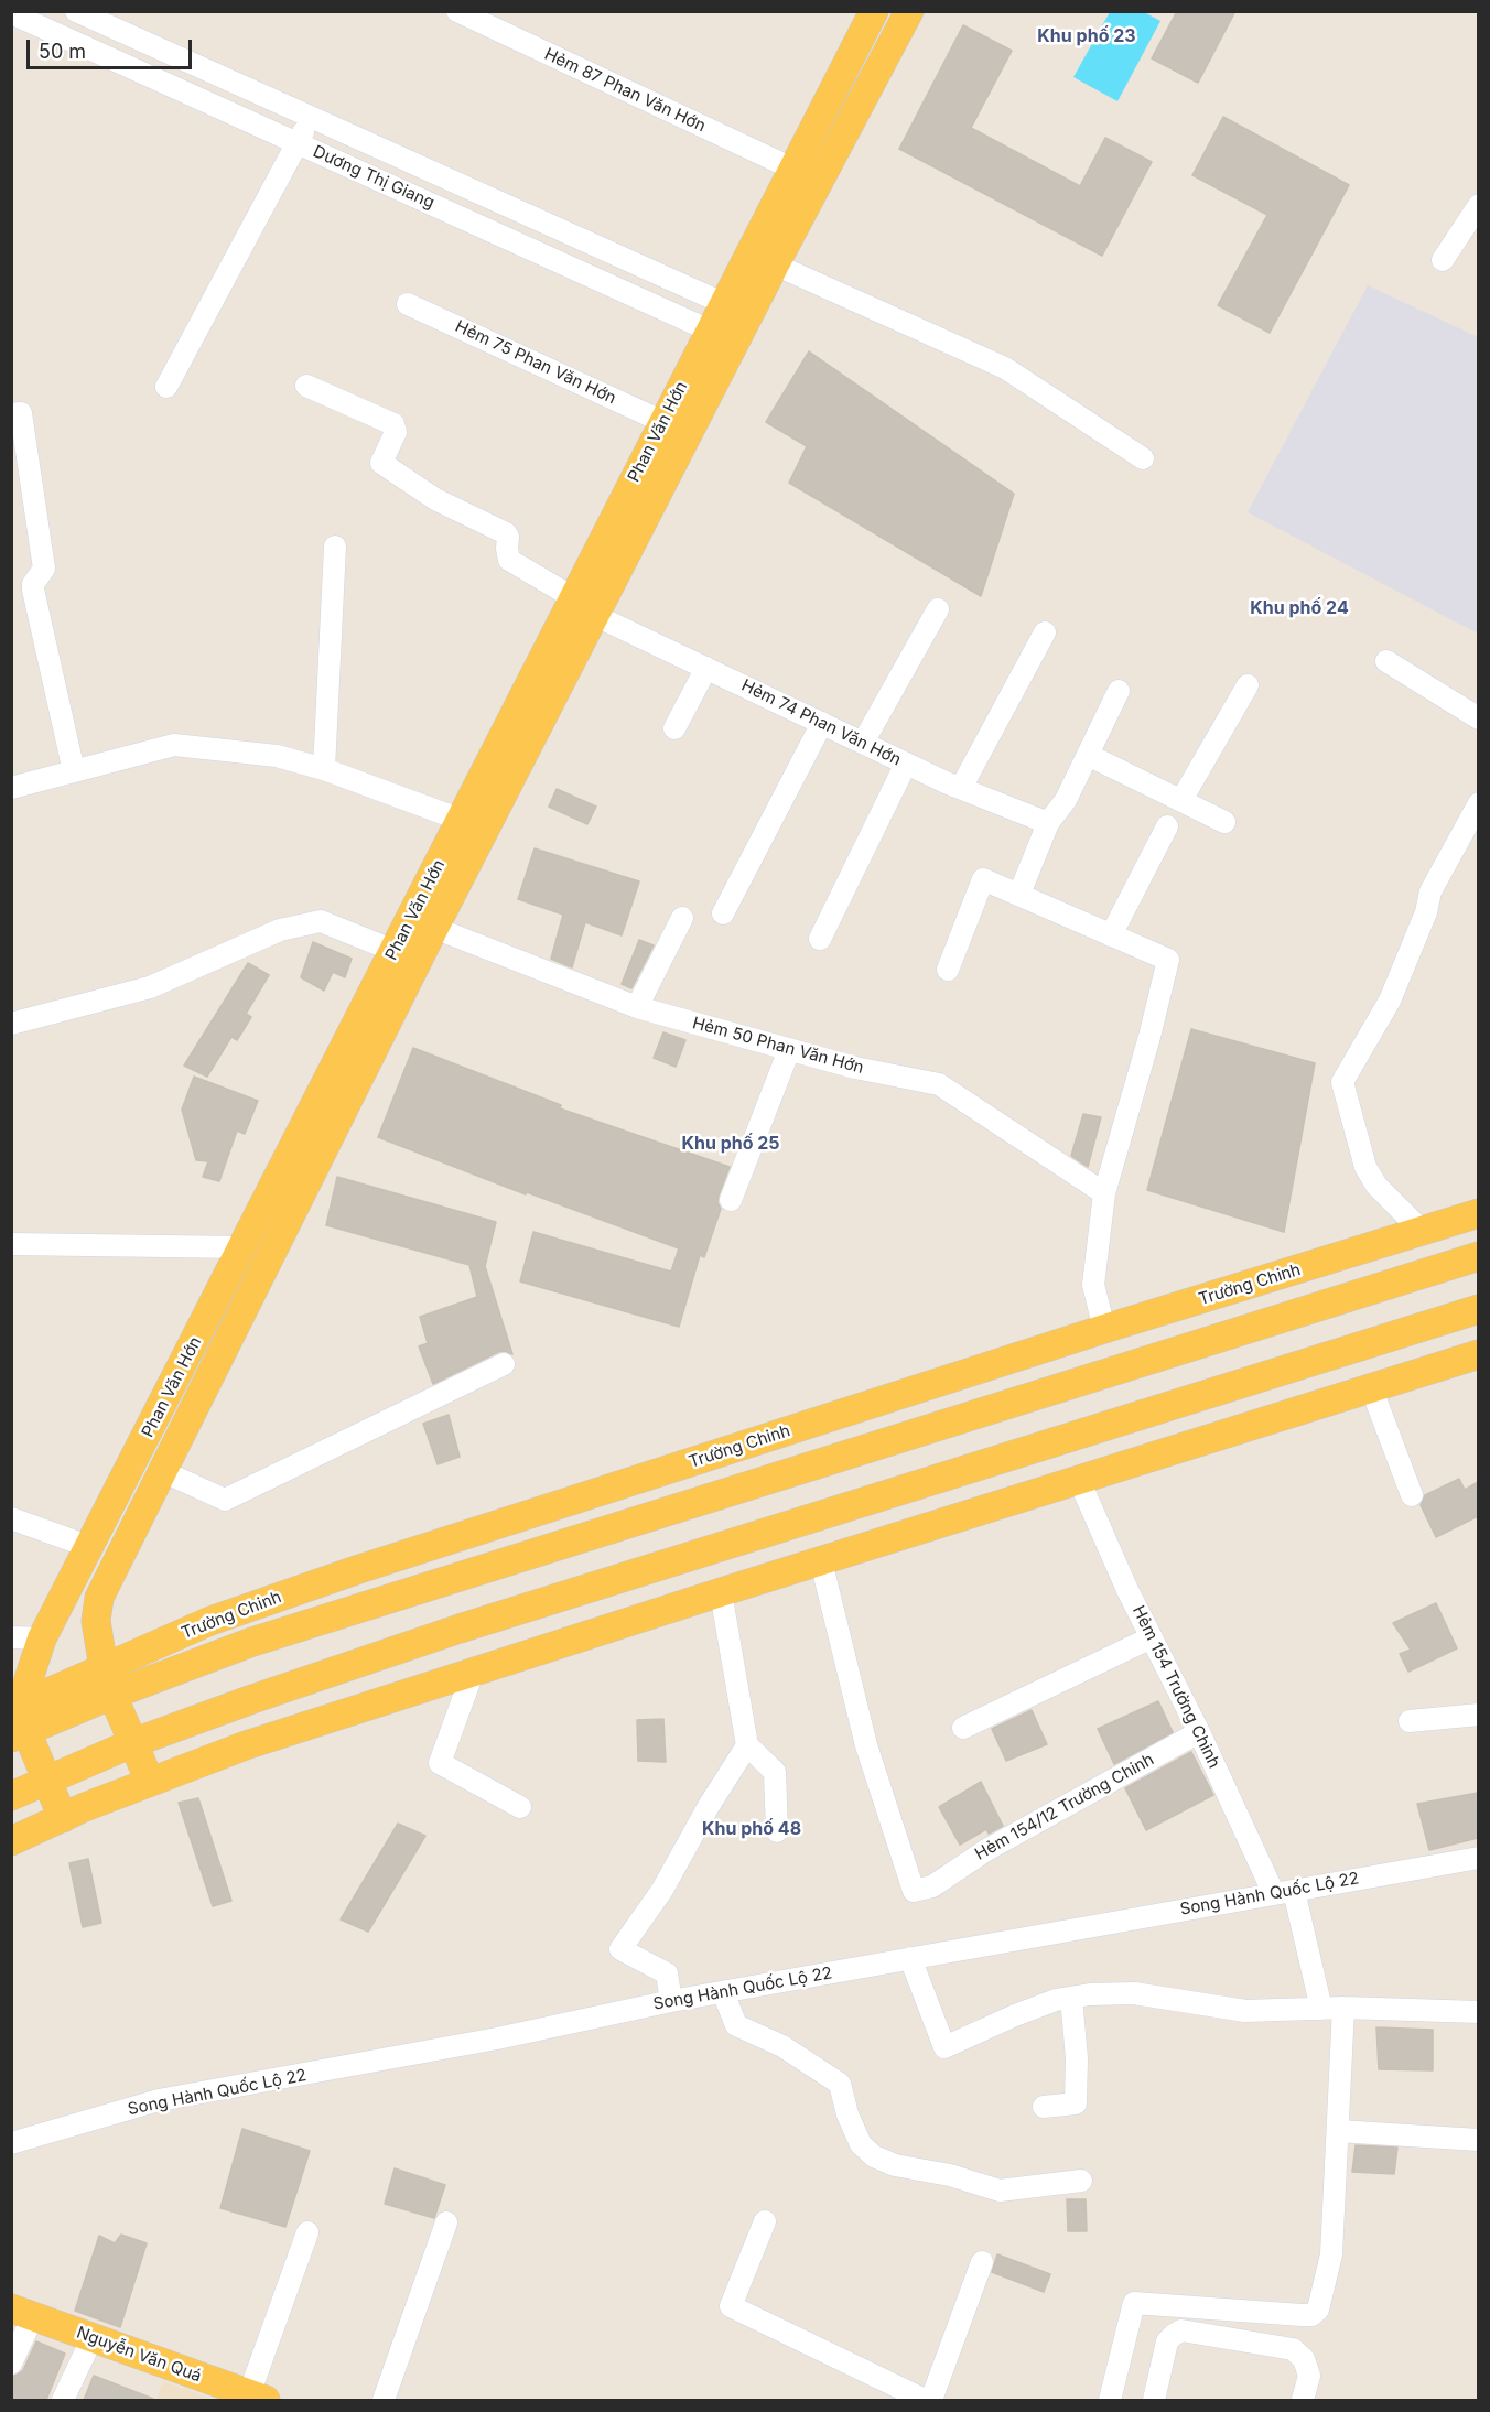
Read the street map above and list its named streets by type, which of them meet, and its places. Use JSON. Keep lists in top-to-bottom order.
{
  "streets": {
    "main road": ["Phan Văn Hớn", "Trường Chinh", "Nguyễn Văn Quá"],
    "street": [
      "Hẻm 87 Phan Văn Hớn",
      "Dương Thị Giang",
      "Hẻm 75 Phan Văn Hớn",
      "Hẻm 74 Phan Văn Hớn",
      "Hẻm 50 Phan Văn Hớn",
      "Hẻm 154 Trường Chinh",
      "Hẻm 154/12 Trường Chinh",
      "Song Hành Quốc Lộ 22"
    ]
  },
  "crossings": [
    ["Hẻm 87 Phan Văn Hớn", "Phan Văn Hớn"],
    ["Dương Thị Giang", "Phan Văn Hớn"],
    ["Hẻm 75 Phan Văn Hớn", "Phan Văn Hớn"],
    ["Phan Văn Hớn", "Hẻm 74 Phan Văn Hớn"],
    ["Phan Văn Hớn", "Hẻm 50 Phan Văn Hớn"],
    ["Phan Văn Hớn", "Trường Chinh"],
    ["Hẻm 154 Trường Chinh", "Hẻm 154/12 Trường Chinh"],
    ["Hẻm 154 Trường Chinh", "Song Hành Quốc Lộ 22"]
  ],
  "districts": [
    "Khu phố 23",
    "Khu phố 24",
    "Khu phố 25",
    "Khu phố 48"
  ],
  "scale_bar": "50 m"
}
